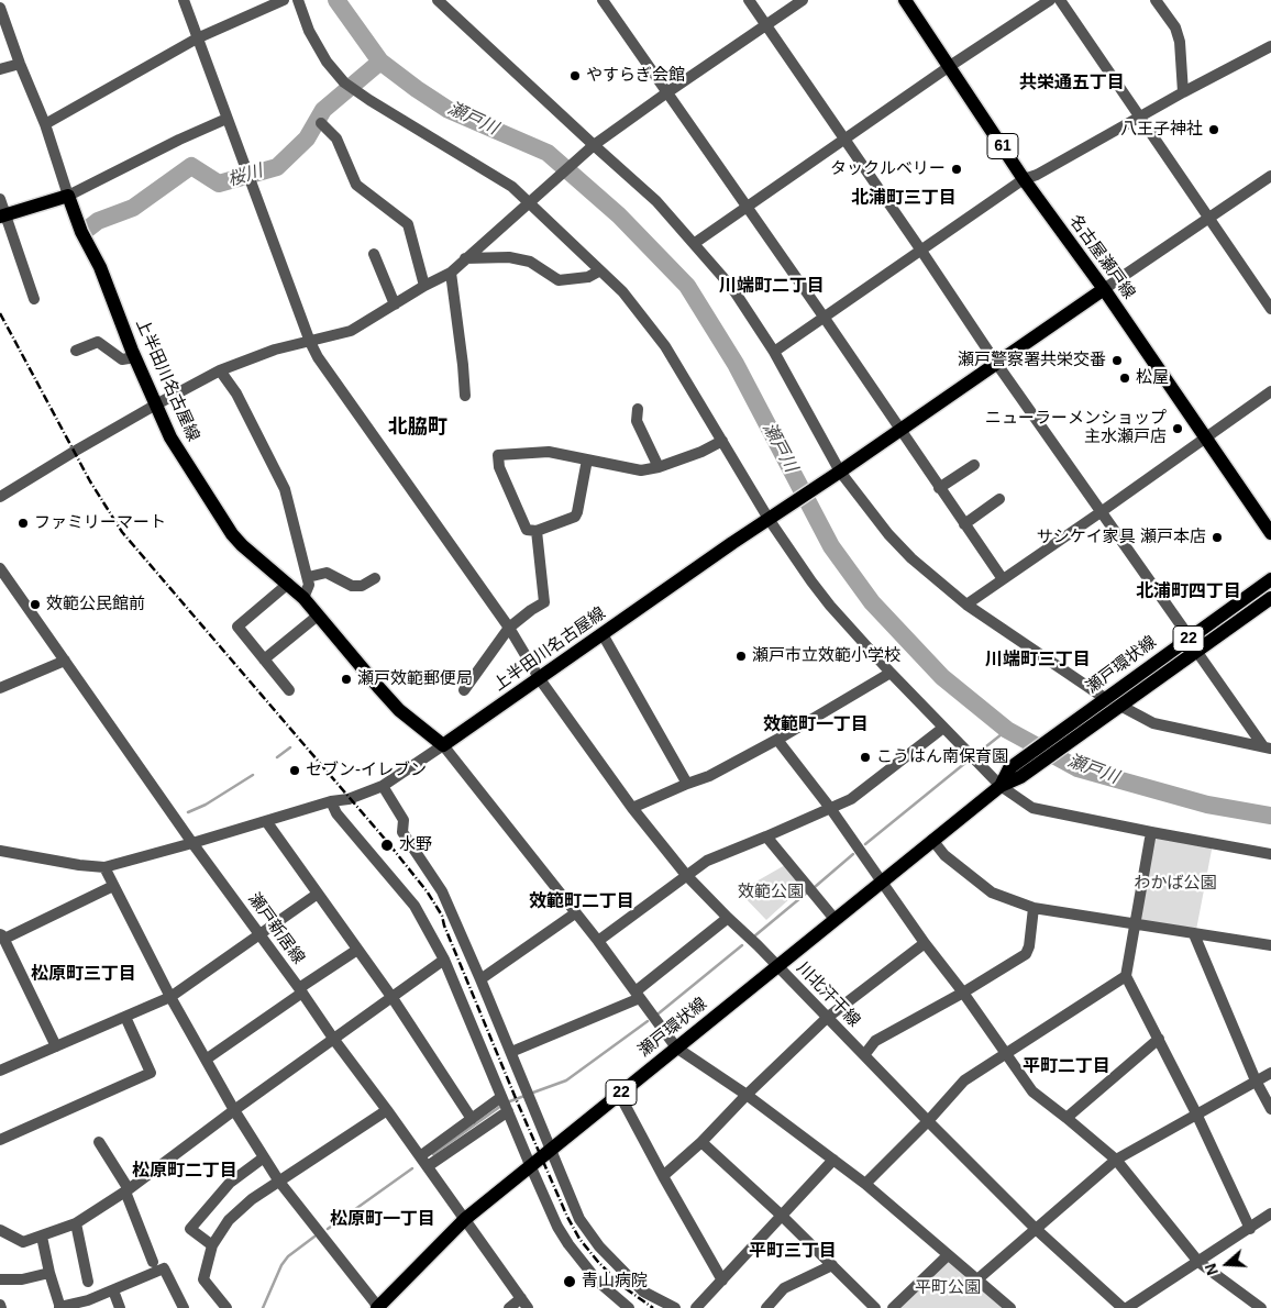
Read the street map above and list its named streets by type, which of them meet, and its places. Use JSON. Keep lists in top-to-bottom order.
{
  "streets": {
    "main road": [
      "61",
      "名古屋瀬戸線",
      "上半田川名古屋線",
      "22",
      "瀬戸環状線"
    ],
    "street": ["瀬戸新居線", "川北汗干線"]
  },
  "crossings": [
    ["名古屋瀬戸線", "上半田川名古屋線"],
    ["上半田川名古屋線", "川北汗干線"],
    ["瀬戸環状線", "瀬戸新居線"],
    ["瀬戸環状線", "川北汗干線"]
  ],
  "districts": [
    "共栄通五丁目",
    "北浦町三丁目",
    "川端町二丁目",
    "北脇町",
    "北浦町四丁目",
    "川端町三丁目",
    "效範町一丁目",
    "效範町二丁目",
    "松原町三丁目",
    "平町二丁目",
    "松原町二丁目",
    "松原町一丁目",
    "平町三丁目"
  ],
  "water": ["瀬戸川", "桜川"],
  "parks": ["わかば公園", "效範公園", "平町公園"],
  "places": [
    "やすらぎ会館",
    "八王子神社",
    "タックルベリー",
    "瀬戸警察署共栄交番",
    "松屋",
    "ニューラーメンショップ 主水瀬戸店",
    "ファミリーマート",
    "サシケイ家具 瀬戸本店",
    "效範公民館前",
    "瀬戸市立效範小学校",
    "瀬戸效範郵便局",
    "こうはん南保育園",
    "セブン-イレブン",
    "水野",
    "青山病院"
  ],
  "north": "left"
}
